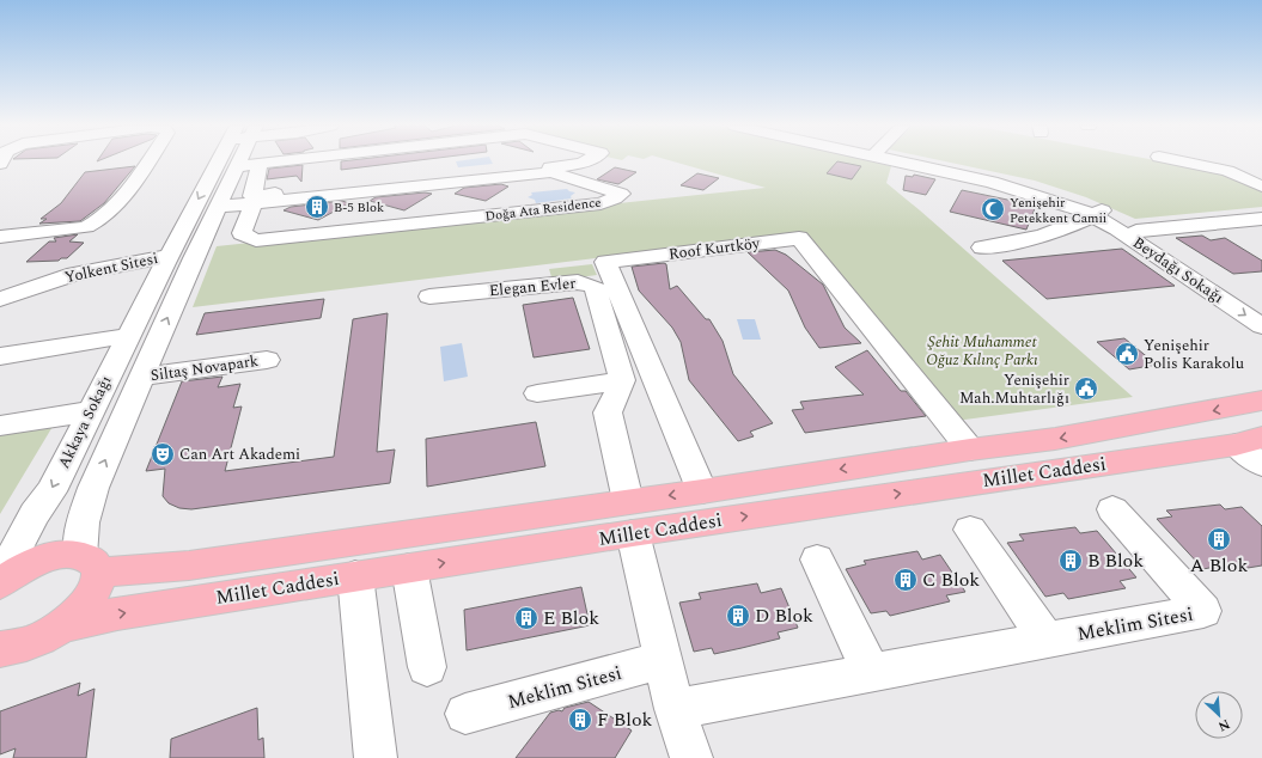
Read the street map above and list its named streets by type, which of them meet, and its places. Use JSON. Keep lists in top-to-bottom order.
{
  "streets": {
    "main road": ["Millet Caddesi"],
    "street": [
      "Doğa Ata Residence",
      "Roof Kurtköy",
      "Yolkent Sitesi",
      "Beydağı Sokağı",
      "Elegan Evler",
      "Siltaş Novapark",
      "Akkaya Sokağı",
      "Meklim Sitesi"
    ]
  },
  "crossings": [
    ["Doğa Ata Residence", "Akkaya Sokağı"],
    ["Roof Kurtköy", "Millet Caddesi"],
    ["Yolkent Sitesi", "Akkaya Sokağı"],
    ["Siltaş Novapark", "Akkaya Sokağı"],
    ["Akkaya Sokağı", "Millet Caddesi"]
  ],
  "parks": ["Şehit Muhammet Oğuz Kılınç Parkı"],
  "places": {
    "building": [
      "B-5 Blok",
      "A Blok",
      "B Blok",
      "C Blok",
      "D Blok",
      "E Blok",
      "F Blok"
    ],
    "mosque": ["Yenişehir Petekkent Camii"],
    "public building": ["Yenişehir Polis Karakolu", "Yenişehir Mah.Muhtarlığı"],
    "theatre": ["Can Art Akademi"]
  },
  "north": "bottom right"
}
